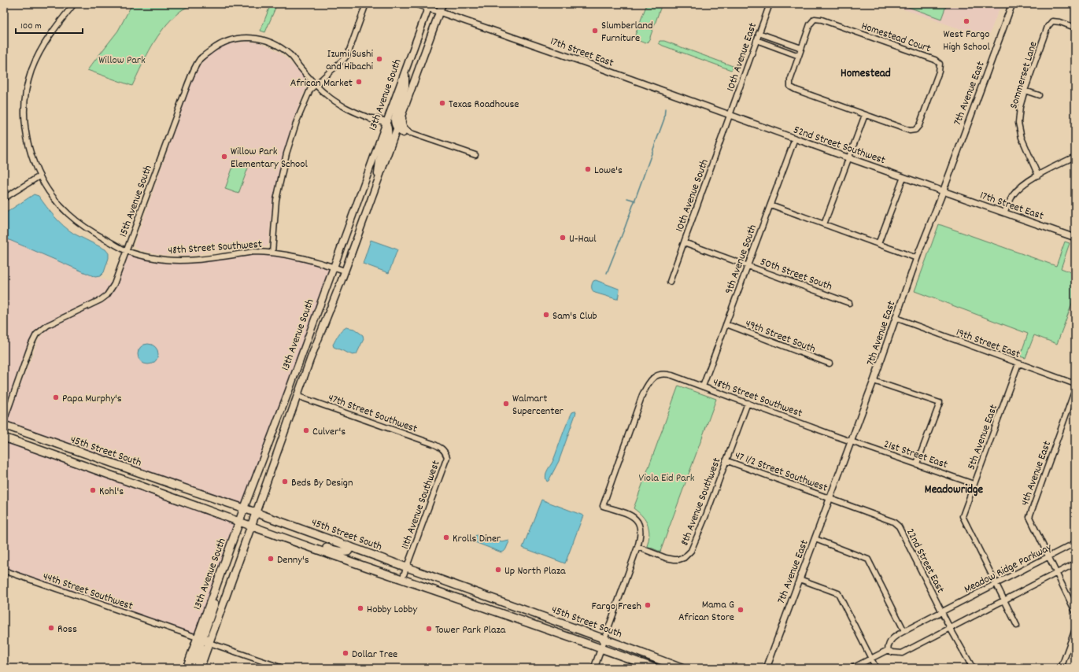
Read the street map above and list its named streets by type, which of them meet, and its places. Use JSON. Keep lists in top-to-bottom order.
{
  "streets": {
    "main road": ["13th Avenue South", "45th Street South"],
    "street": [
      "Homestead Court",
      "17th Street East",
      "10th Avenue East",
      "Sommerset Lane",
      "7th Avenue East",
      "52nd Street Southwest",
      "10th Avenue South",
      "15th Avenue South",
      "48th Street Southwest",
      "9th Avenue South",
      "50th Street South",
      "49th Street South",
      "19th Street East",
      "47th Street Southwest",
      "5th Avenue East",
      "21st Street East",
      "47 1/2 Street Southwest",
      "4th Avenue East",
      "8th Avenue Southwest",
      "11th Avenue Southwest",
      "22nd Street East",
      "Meadow Ridge Parkway",
      "44th Street Southwest"
    ]
  },
  "crossings": [
    ["17th Street East", "10th Avenue East"],
    ["17th Street East", "7th Avenue East"],
    ["17th Street East", "13th Avenue South"],
    ["17th Street East", "52nd Street Southwest"],
    ["17th Street East", "10th Avenue South"],
    ["10th Avenue East", "52nd Street Southwest"],
    ["10th Avenue East", "10th Avenue South"],
    ["7th Avenue East", "52nd Street Southwest"],
    ["7th Avenue East", "48th Street Southwest"],
    ["7th Avenue East", "19th Street East"],
    ["7th Avenue East", "21st Street East"],
    ["7th Avenue East", "47 1/2 Street Southwest"],
    ["7th Avenue East", "22nd Street East"],
    ["13th Avenue South", "48th Street Southwest"],
    ["13th Avenue South", "47th Street Southwest"],
    ["13th Avenue South", "45th Street South"],
    ["13th Avenue South", "44th Street Southwest"],
    ["52nd Street Southwest", "10th Avenue South"],
    ["52nd Street Southwest", "9th Avenue South"],
    ["10th Avenue South", "50th Street South"],
    ["15th Avenue South", "48th Street Southwest"],
    ["48th Street Southwest", "9th Avenue South"],
    ["48th Street Southwest", "21st Street East"],
    ["48th Street Southwest", "8th Avenue Southwest"],
    ["9th Avenue South", "50th Street South"],
    ["9th Avenue South", "49th Street South"],
    ["19th Street East", "5th Avenue East"],
    ["47th Street Southwest", "11th Avenue Southwest"],
    ["5th Avenue East", "21st Street East"],
    ["5th Avenue East", "Meadow Ridge Parkway"],
    ["45th Street South", "11th Avenue Southwest"],
    ["47 1/2 Street Southwest", "8th Avenue Southwest"],
    ["47 1/2 Street Southwest", "22nd Street East"],
    ["4th Avenue East", "Meadow Ridge Parkway"],
    ["22nd Street East", "Meadow Ridge Parkway"]
  ],
  "districts": ["Homestead", "Meadowridge"],
  "parks": ["Willow Park", "Viola Eid Park"],
  "places": [
    "West Fargo High School",
    "Slumberland Furniture",
    "Izumi Sushi and Hibachi",
    "African Market",
    "Texas Roadhouse",
    "Willow Park Elementary School",
    "Lowe's",
    "U-Haul",
    "Sam's Club",
    "Papa Murphy's",
    "Walmart Supercenter",
    "Culver's",
    "Beds By Design",
    "Kohl's",
    "Krolls Diner",
    "Denny's",
    "Up North Plaza",
    "Fargo Fresh",
    "Hobby Lobby",
    "Mama G African Store",
    "Ross",
    "Tower Park Plaza",
    "Dollar Tree"
  ],
  "scale_bar": "100 m"
}
